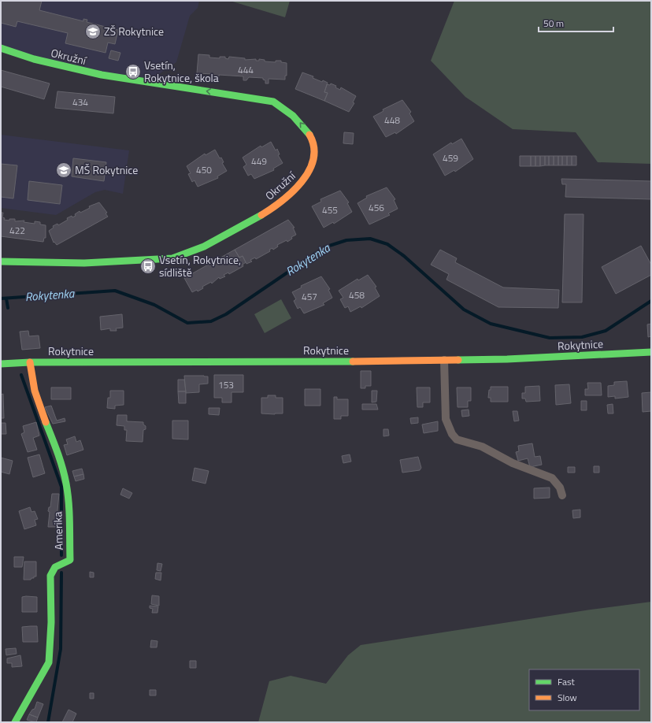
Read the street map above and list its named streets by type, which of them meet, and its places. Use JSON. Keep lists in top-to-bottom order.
{
  "streets": {
    "street": ["Okružní", "Rokytnice", "Amerika"]
  },
  "crossings": [
    ["Rokytnice", "Amerika"]
  ],
  "water": ["Rokytenka"],
  "places": {
    "school or university": ["ZŠ Rokytnice", "MŠ Rokytnice"],
    "bus stop": ["Vsetín, Rokytnice, škola", "Vsetín, Rokytnice, sídliště"]
  },
  "house_numbers": [
    "444",
    "434",
    "448",
    "459",
    "449",
    "450",
    "456",
    "455",
    "422",
    "458",
    "457",
    "153"
  ],
  "legend": ["Fast", "Slow"],
  "scale_bar": "50 m"
}
